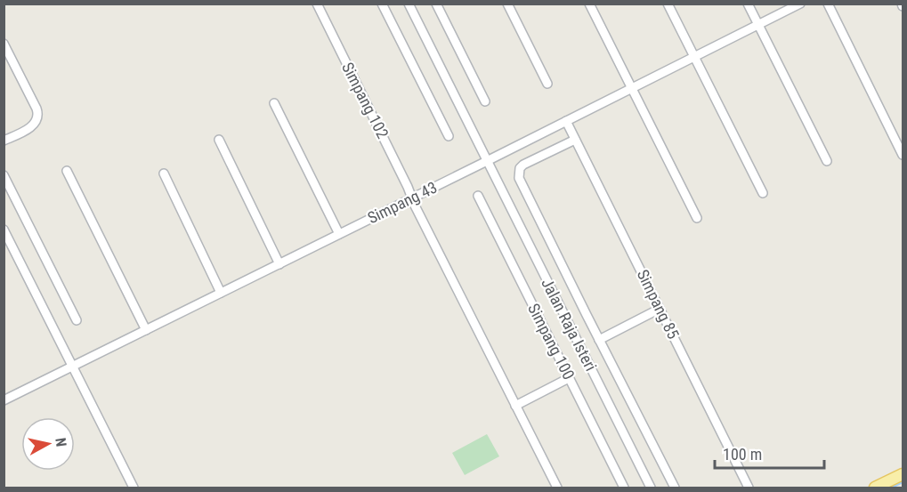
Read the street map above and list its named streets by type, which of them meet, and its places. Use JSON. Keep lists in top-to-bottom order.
{
  "streets": {
    "street": [
      "Simpang 102",
      "Simpang 43",
      "Simpang 85",
      "Jalan Raja Isteri",
      "Simpang 100"
    ]
  },
  "crossings": [
    ["Simpang 102", "Simpang 43"],
    ["Simpang 43", "Simpang 85"],
    ["Simpang 43", "Jalan Raja Isteri"]
  ],
  "scale_bar": "100 m",
  "north": "right"
}
